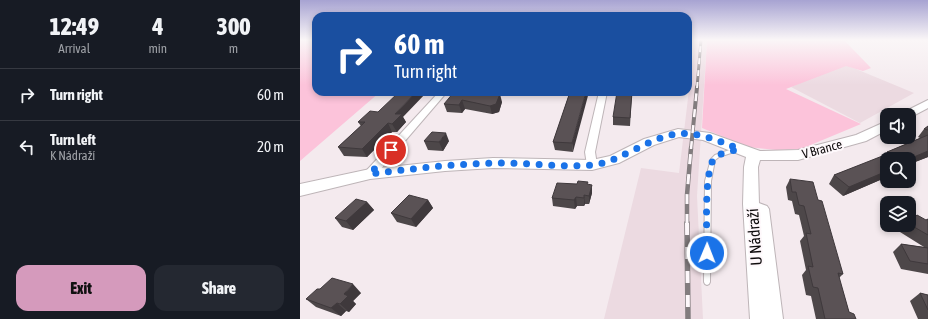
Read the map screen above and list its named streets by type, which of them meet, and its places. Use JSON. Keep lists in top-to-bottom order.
{
  "streets": {
    "main road": ["V Brance", "U Nádraží"]
  },
  "crossings": [
    ["V Brance", "U Nádraží"]
  ],
  "page": {
    "eta": [
      "12:49",
      "Arrival",
      "4",
      "min",
      "300",
      "m"
    ],
    "turn": ["60 m", "Turn right"],
    "list": [
      {
        "name": "Turn right",
        "value": "60 m"
      },
      {
        "name": "Turn left",
        "note": "K Nádraží",
        "value": "20 m"
      }
    ],
    "buttons": ["Exit", "Share"]
  }
}
